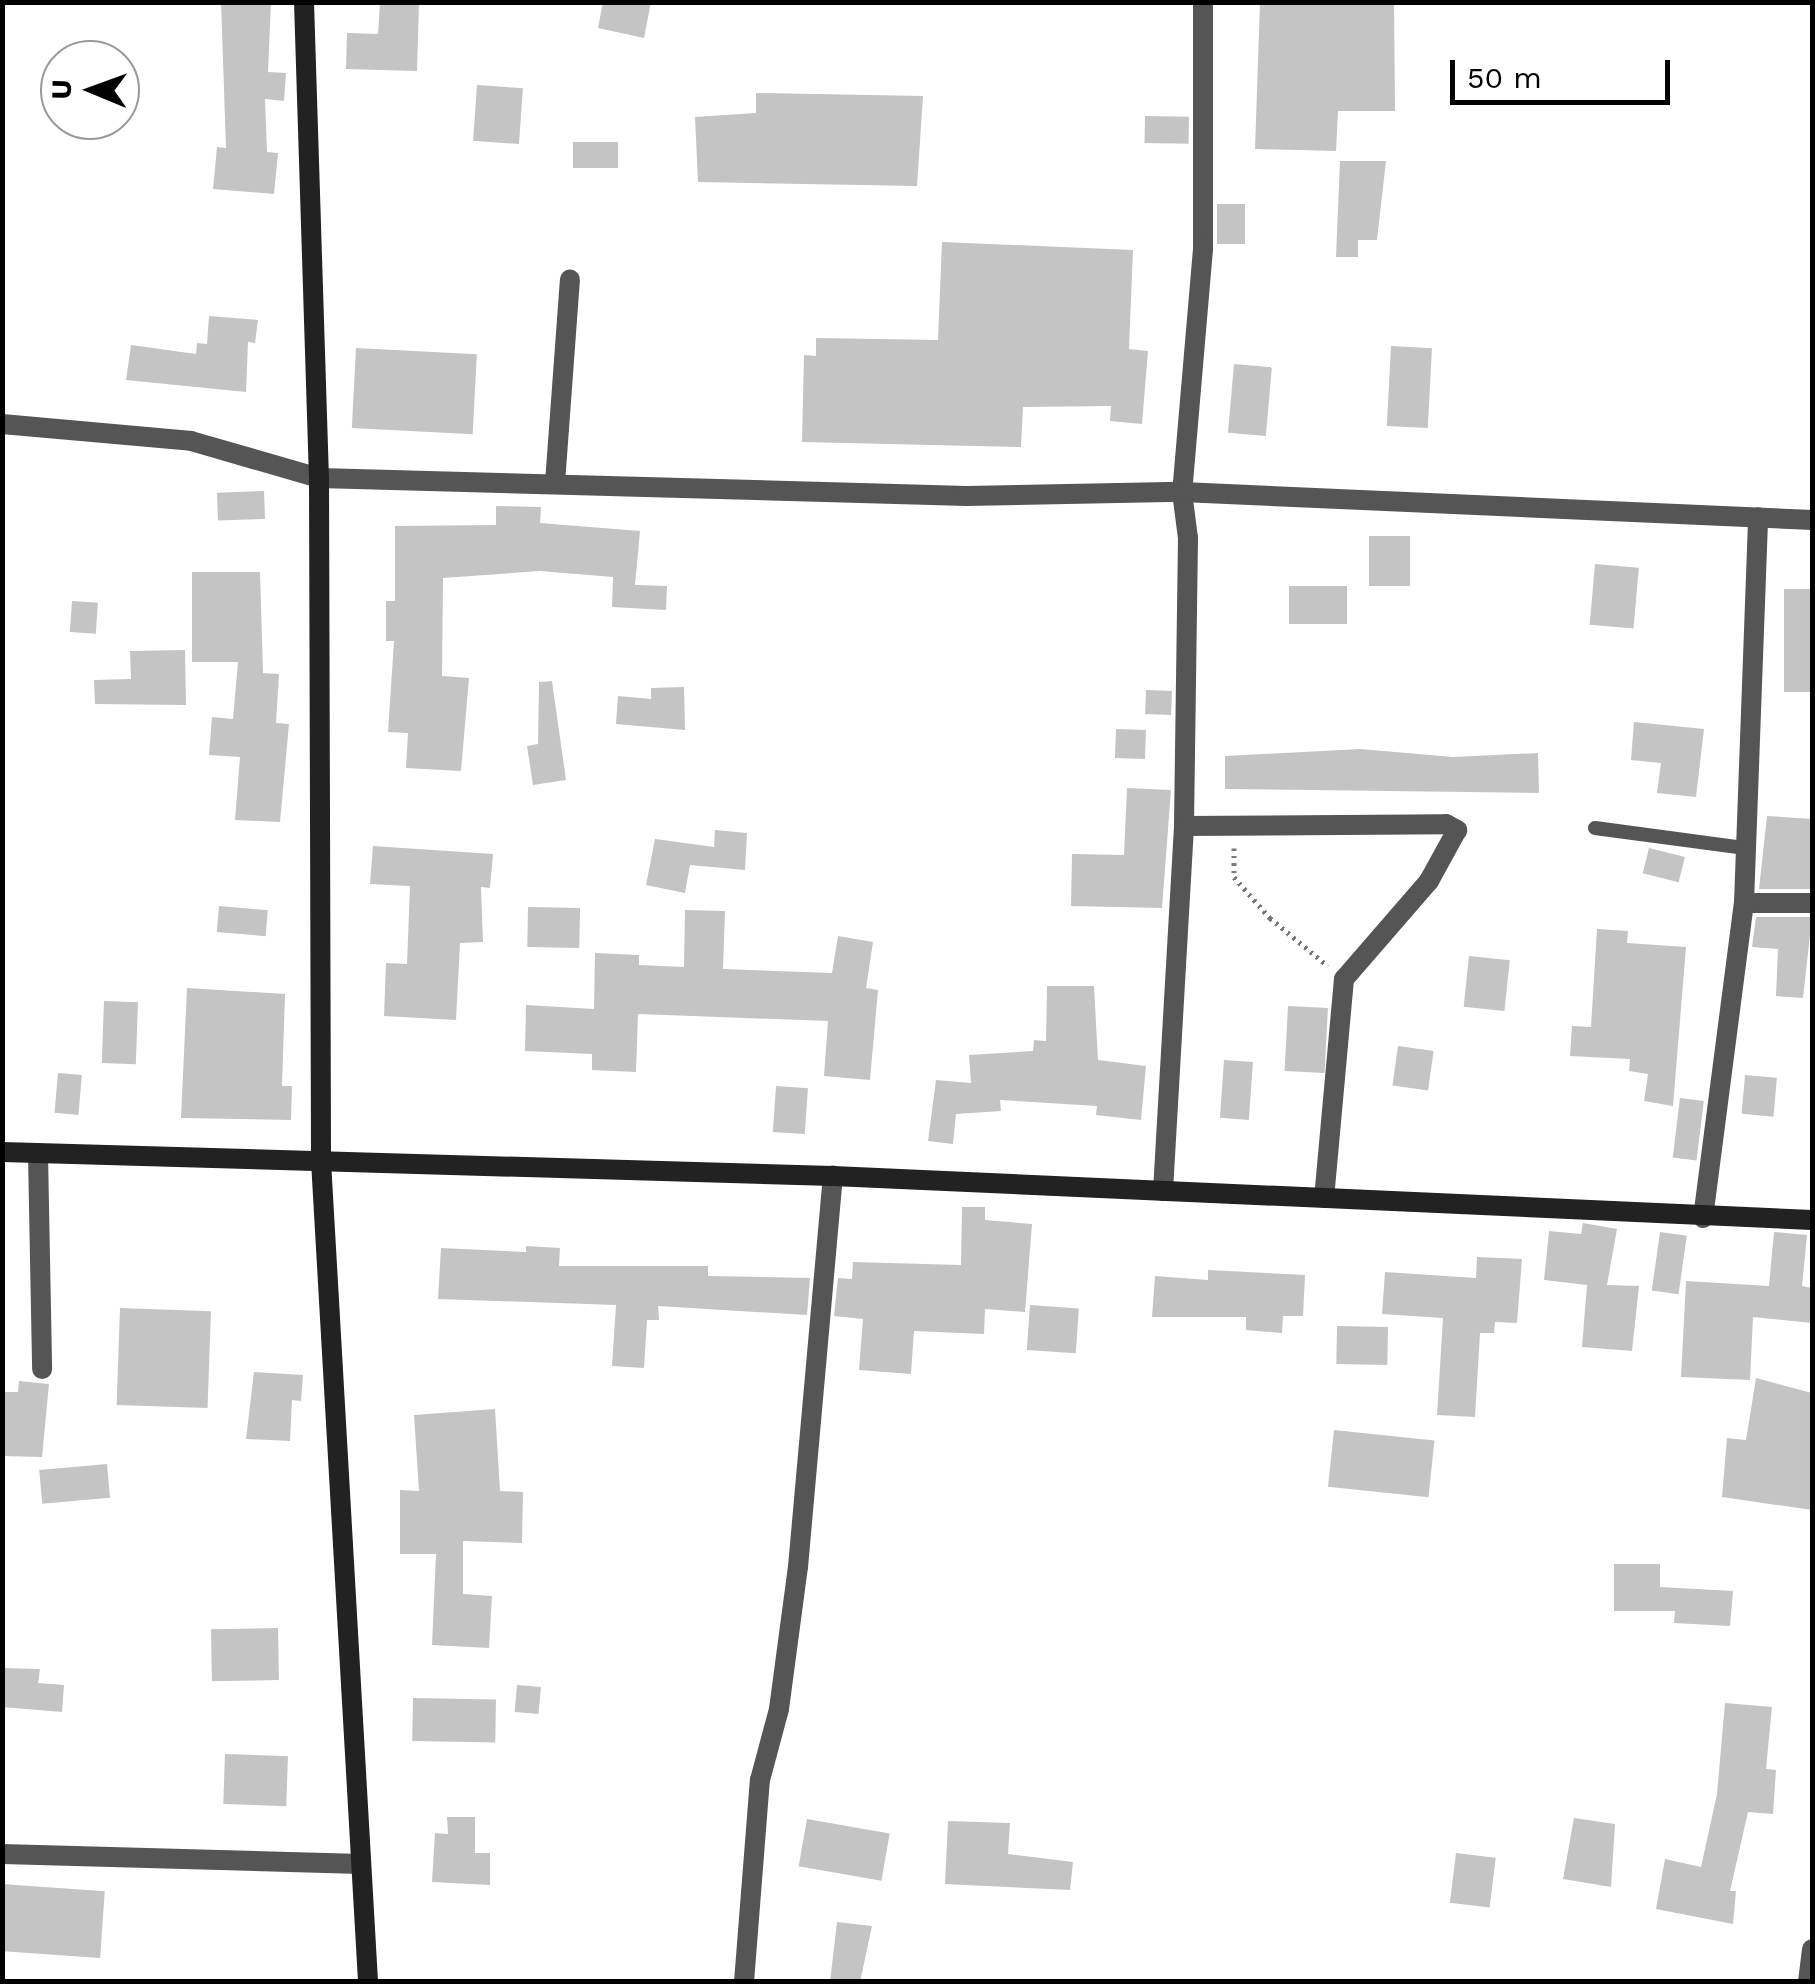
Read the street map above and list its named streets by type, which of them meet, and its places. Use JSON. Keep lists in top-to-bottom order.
{
  "scale_bar": "50 m",
  "north": "left"
}
